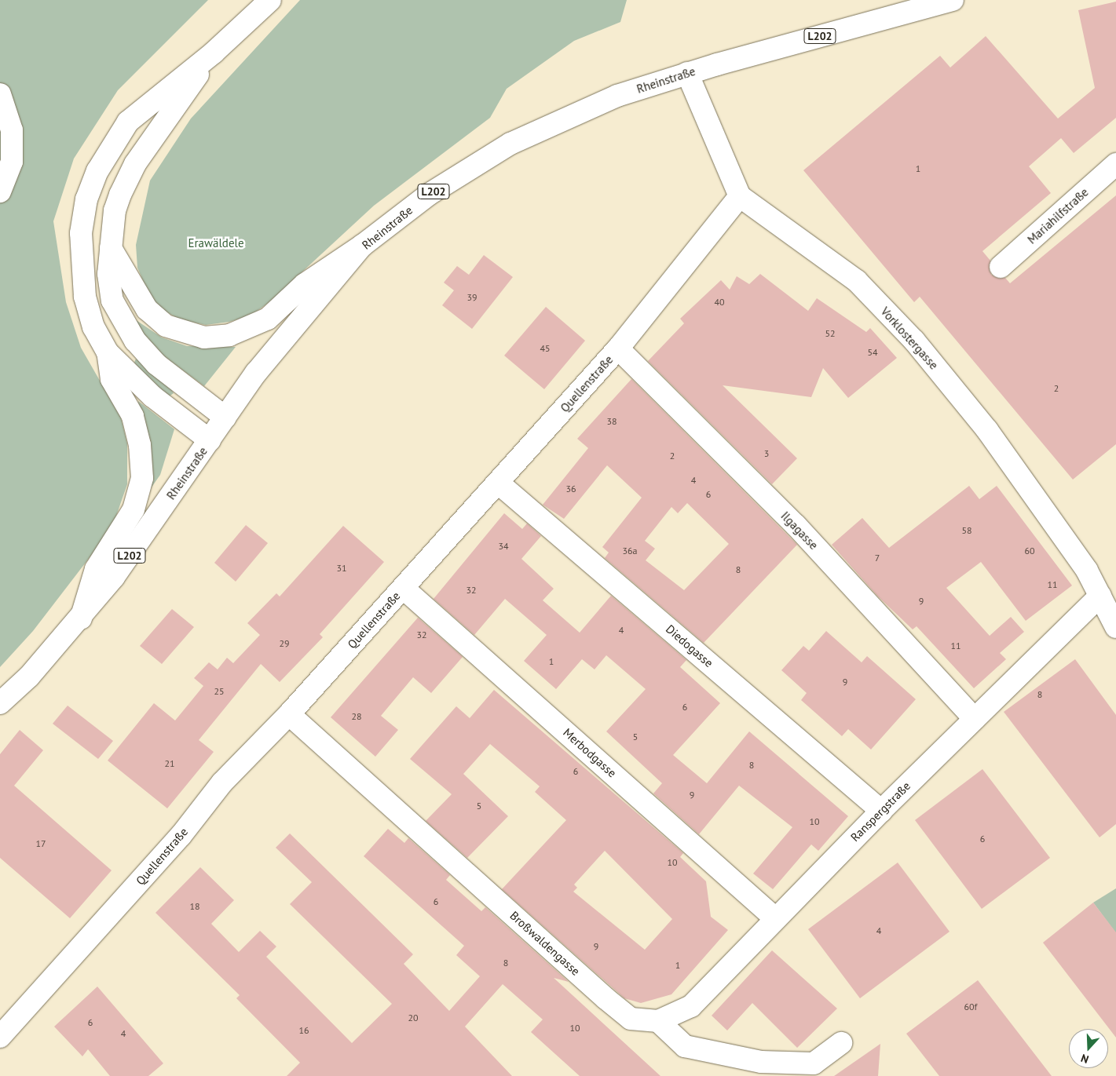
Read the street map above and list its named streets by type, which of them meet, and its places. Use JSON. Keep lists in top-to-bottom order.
{
  "streets": {
    "main road": [
      "L202",
      "Rheinstraße",
      "Mariahilfstraße",
      "Vorklostergasse",
      "Quellenstraße",
      "Ilgagasse",
      "Diedogasse",
      "Merbodgasse",
      "Ranspergstraße",
      "Broßwaldengasse"
    ]
  },
  "crossings": [
    ["Vorklostergasse", "Quellenstraße"],
    ["Vorklostergasse", "Ranspergstraße"],
    ["Quellenstraße", "Ilgagasse"],
    ["Quellenstraße", "Diedogasse"],
    ["Quellenstraße", "Merbodgasse"],
    ["Quellenstraße", "Broßwaldengasse"],
    ["Ilgagasse", "Ranspergstraße"],
    ["Diedogasse", "Ranspergstraße"],
    ["Merbodgasse", "Ranspergstraße"],
    ["Ranspergstraße", "Broßwaldengasse"]
  ],
  "parks": ["Erawäldele"],
  "house_numbers": [
    "1",
    "39",
    "40",
    "52",
    "45",
    "54",
    "2",
    "38",
    "3",
    "2",
    "4",
    "36",
    "6",
    "58",
    "34",
    "36a",
    "60",
    "7",
    "31",
    "8",
    "11",
    "32",
    "9",
    "4",
    "32",
    "29",
    "11",
    "1",
    "9",
    "25",
    "8",
    "6",
    "28",
    "5",
    "21",
    "8",
    "6",
    "9",
    "5",
    "10",
    "6",
    "17",
    "10",
    "6",
    "18",
    "4",
    "9",
    "8",
    "1",
    "60f",
    "20",
    "6",
    "10",
    "16",
    "4"
  ],
  "north": "bottom"
}
